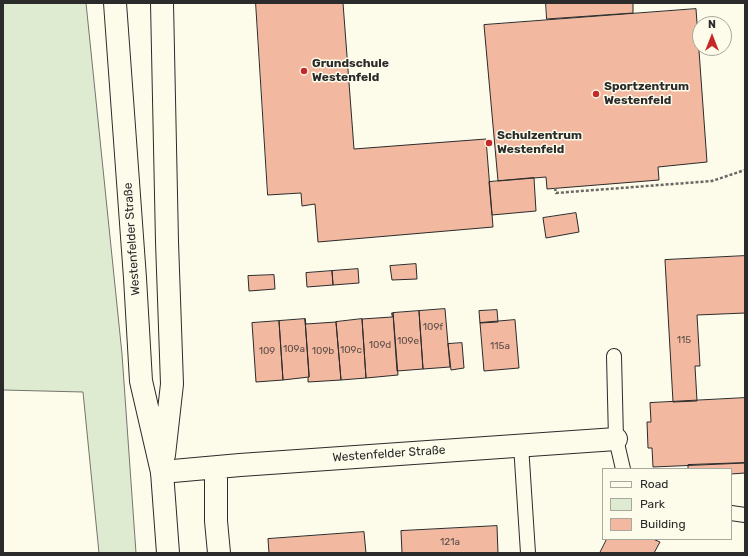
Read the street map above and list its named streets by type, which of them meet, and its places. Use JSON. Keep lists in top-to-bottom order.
{
  "streets": {
    "street": ["Westenfelder Straße"]
  },
  "places": ["Grundschule Westenfeld", "Sportzentrum Westenfeld", "Schulzentrum Westenfeld"],
  "house_numbers": [
    "109f",
    "115",
    "109e",
    "109d",
    "115a",
    "109a",
    "109c",
    "109",
    "109b",
    "121a"
  ],
  "legend": ["Road", "Park", "Building"],
  "north": "top"
}
